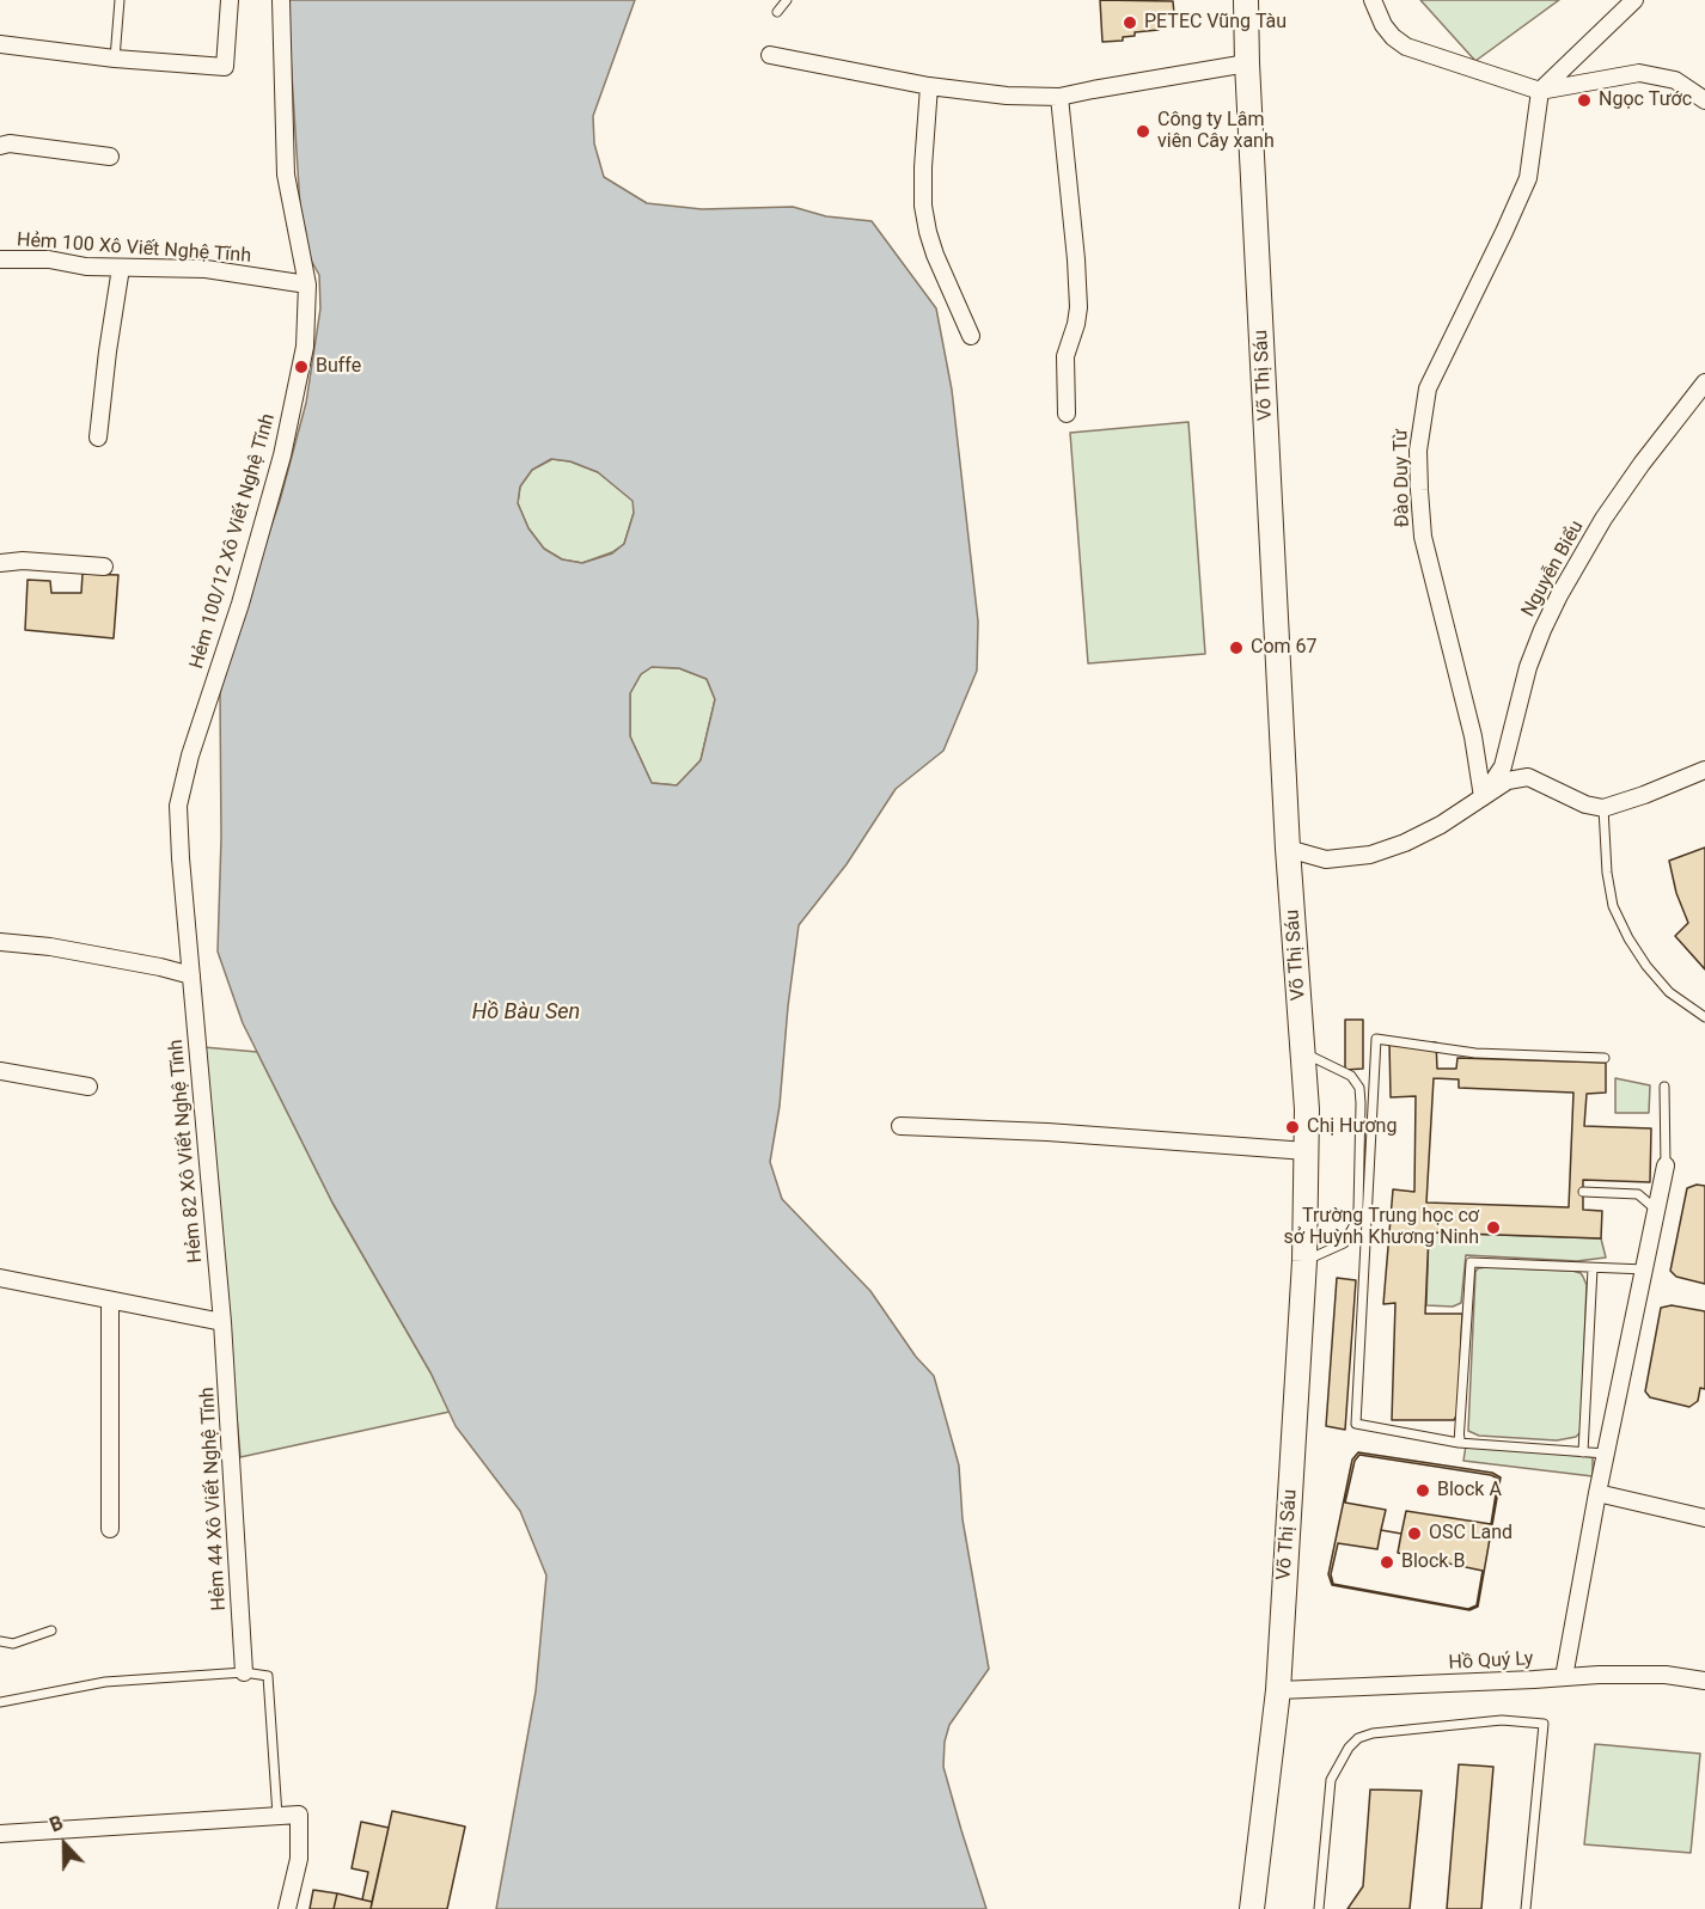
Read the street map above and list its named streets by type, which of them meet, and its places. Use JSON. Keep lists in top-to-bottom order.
{
  "streets": {
    "main road": ["Võ Thị Sáu"],
    "street": [
      "Hẻm 100 Xô Viết Nghệ Tĩnh",
      "Đào Duy Từ",
      "Hẻm 100/12 Xô Viết Nghệ Tĩnh",
      "Nguyễn Biểu",
      "Hẻm 82 Xô Viết Nghệ Tĩnh",
      "Hẻm 44 Xô Viết Nghệ Tĩnh",
      "Hồ Quý Ly"
    ]
  },
  "crossings": [
    ["Hẻm 100 Xô Viết Nghệ Tĩnh", "Hẻm 100/12 Xô Viết Nghệ Tĩnh"],
    ["Võ Thị Sáu", "Hồ Quý Ly"],
    ["Đào Duy Từ", "Nguyễn Biểu"],
    ["Hẻm 100/12 Xô Viết Nghệ Tĩnh", "Hẻm 82 Xô Viết Nghệ Tĩnh"],
    ["Hẻm 82 Xô Viết Nghệ Tĩnh", "Hẻm 44 Xô Viết Nghệ Tĩnh"]
  ],
  "water": ["Hồ Bàu Sen"],
  "places": [
    "PETEC Vũng Tàu",
    "Ngọc Tước",
    "Công ty Lâm viên Cây xanh",
    "Buffe",
    "Com 67",
    "Chị Hương",
    "Trường Trung học cơ sở Huỳnh Khương Ninh",
    "Block A",
    "OSC Land",
    "Block B"
  ],
  "north": "top"
}
